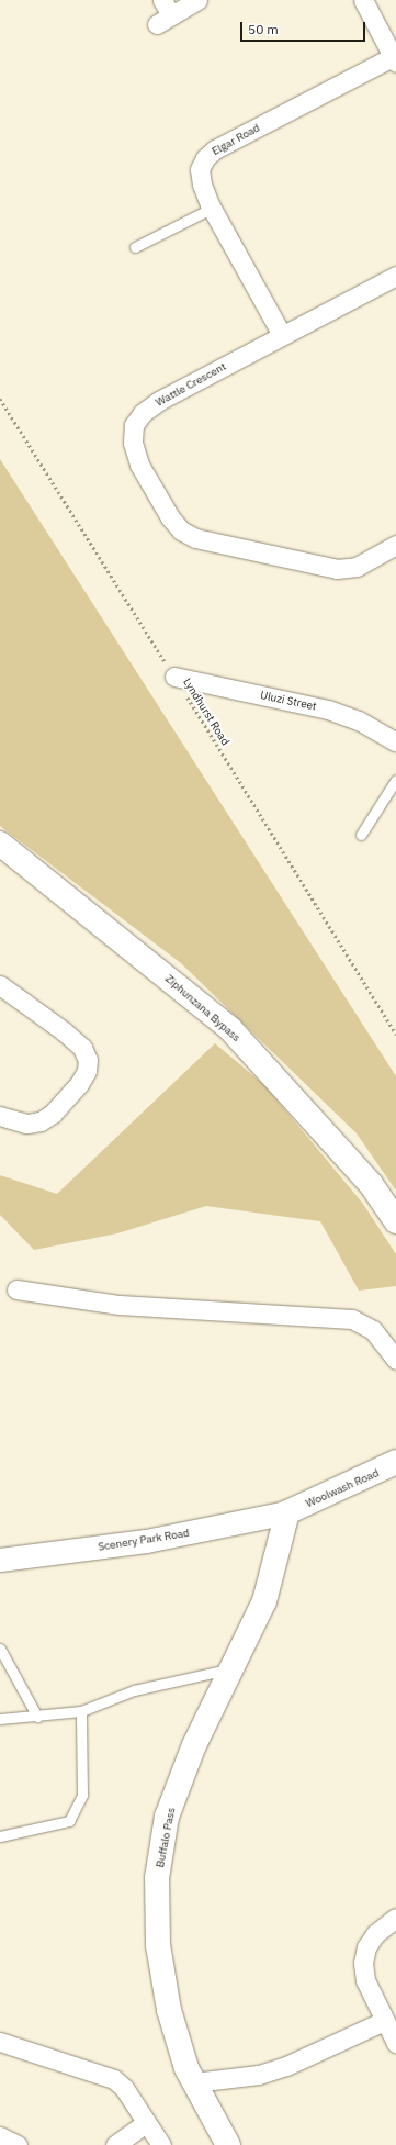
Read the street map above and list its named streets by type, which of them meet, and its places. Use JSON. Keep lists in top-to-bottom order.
{
  "streets": {
    "main road": ["Ziphunzana Bypass", "Woolwash Road", "Buffalo Pass"],
    "street": [
      "Elgar Road",
      "Wattle Crescent",
      "Uluzi Street",
      "Scenery Park Road"
    ],
    "path": ["Lyndhurst Road"]
  },
  "crossings": [
    ["Elgar Road", "Wattle Crescent"],
    ["Uluzi Street", "Lyndhurst Road"],
    ["Woolwash Road", "Scenery Park Road"],
    ["Woolwash Road", "Buffalo Pass"],
    ["Scenery Park Road", "Buffalo Pass"]
  ],
  "scale_bar": "50 m"
}
